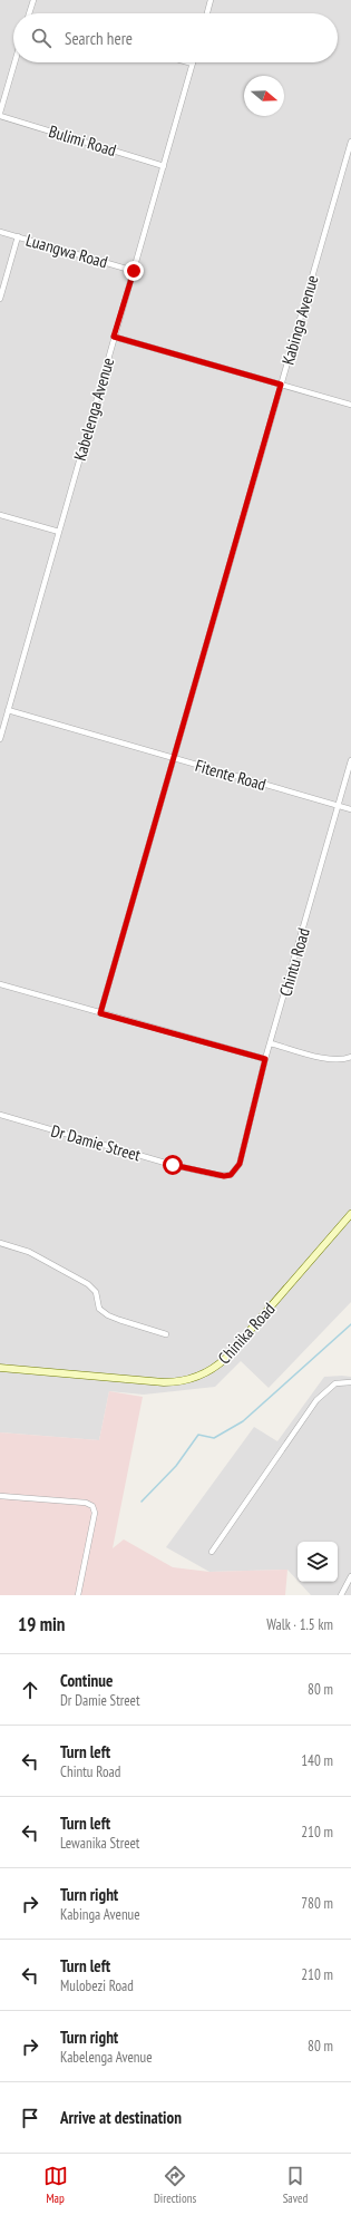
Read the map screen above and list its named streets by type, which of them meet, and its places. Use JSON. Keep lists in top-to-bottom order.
{
  "streets": {
    "main road": ["Chinika Road"],
    "street": [
      "Bulimi Road",
      "Luangwa Road",
      "Kabinga Avenue",
      "Kabelenga Avenue",
      "Fitente Road",
      "Chintu Road",
      "Dr Damie Street"
    ]
  },
  "crossings": [
    ["Bulimi Road", "Kabelenga Avenue"],
    ["Luangwa Road", "Kabelenga Avenue"],
    ["Kabinga Avenue", "Fitente Road"],
    ["Kabelenga Avenue", "Fitente Road"],
    ["Fitente Road", "Chintu Road"],
    ["Chintu Road", "Dr Damie Street"]
  ],
  "north": "right",
  "page": {
    "search": "Search here",
    "heading": ["19 min", "Walk · 1.5 km"],
    "list": [
      ["Continue", "Dr Damie Street", "80 m"],
      ["Turn left", "Chintu Road", "140 m"],
      ["Turn left", "Lewanika Street", "210 m"],
      ["Turn right", "Kabinga Avenue", "780 m"],
      ["Turn left", "Mulobezi Road", "210 m"],
      ["Turn right", "Kabelenga Avenue", "80 m"],
      "Arrive at destination"
    ],
    "nav": ["Map", "Directions", "Saved"]
  }
}
